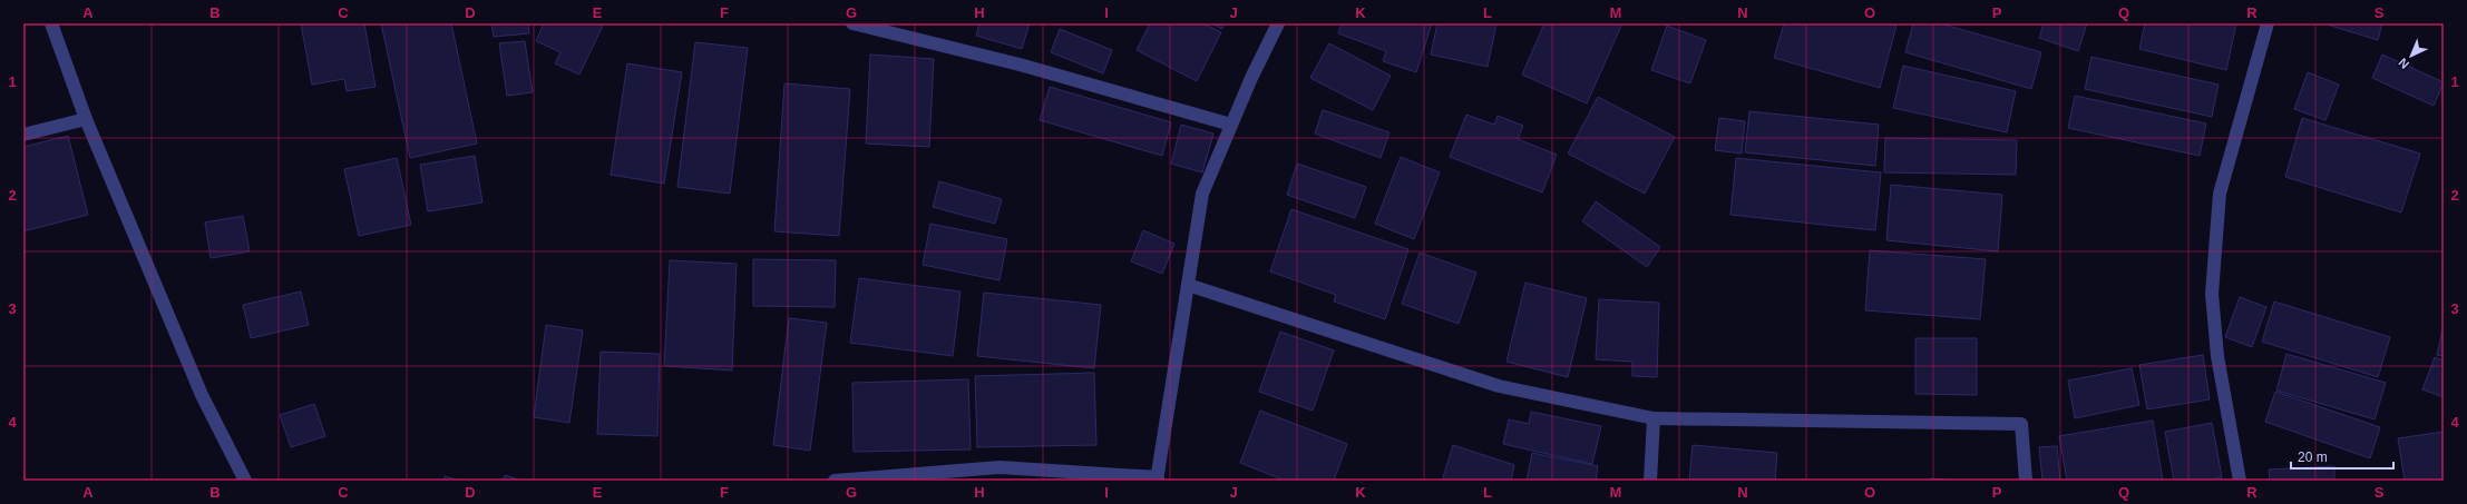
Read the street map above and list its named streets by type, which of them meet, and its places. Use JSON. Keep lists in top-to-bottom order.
{
  "scale_bar": "20 m",
  "north": "bottom left",
  "grid": {
    "columns": [
      "A",
      "B",
      "C",
      "D",
      "E",
      "F",
      "G",
      "H",
      "I",
      "J",
      "K",
      "L",
      "M",
      "N",
      "O",
      "P",
      "Q",
      "R",
      "S"
    ],
    "rows": [
      "1",
      "2",
      "3",
      "4"
    ]
  }
}
